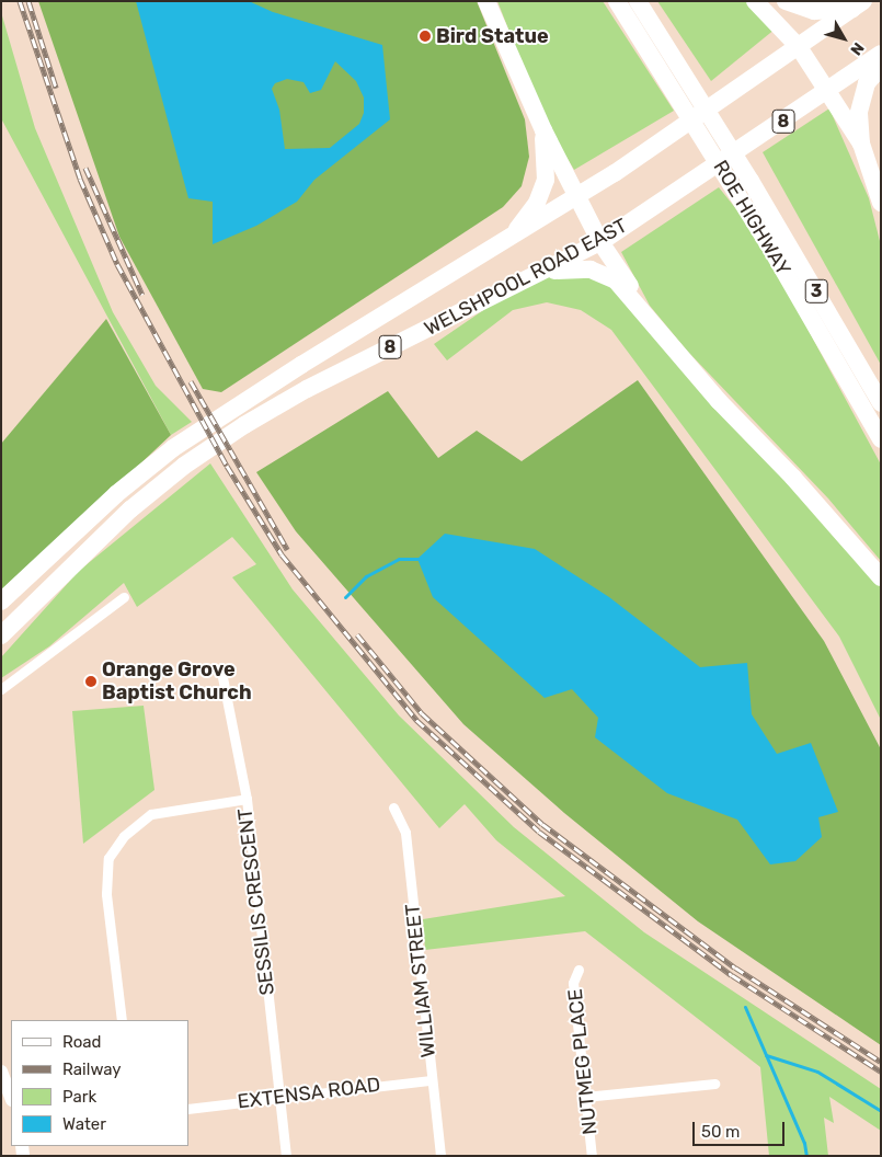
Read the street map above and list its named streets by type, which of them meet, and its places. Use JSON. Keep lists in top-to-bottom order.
{
  "streets": {
    "highway": [
      "8",
      "ROE HIGHWAY",
      "WELSHPOOL ROAD EAST",
      "3"
    ],
    "street": [
      "SESSILIS CRESCENT",
      "WILLIAM STREET",
      "NUTMEG PLACE",
      "EXTENSA ROAD"
    ]
  },
  "crossings": [
    ["8", "WELSHPOOL ROAD EAST"],
    ["SESSILIS CRESCENT", "EXTENSA ROAD"],
    ["WILLIAM STREET", "EXTENSA ROAD"]
  ],
  "places": ["Bird Statue", "Orange Grove Baptist Church"],
  "legend": [
    "Road",
    "Railway",
    "Park",
    "Water"
  ],
  "scale_bar": "50 m",
  "north": "bottom right"
}
